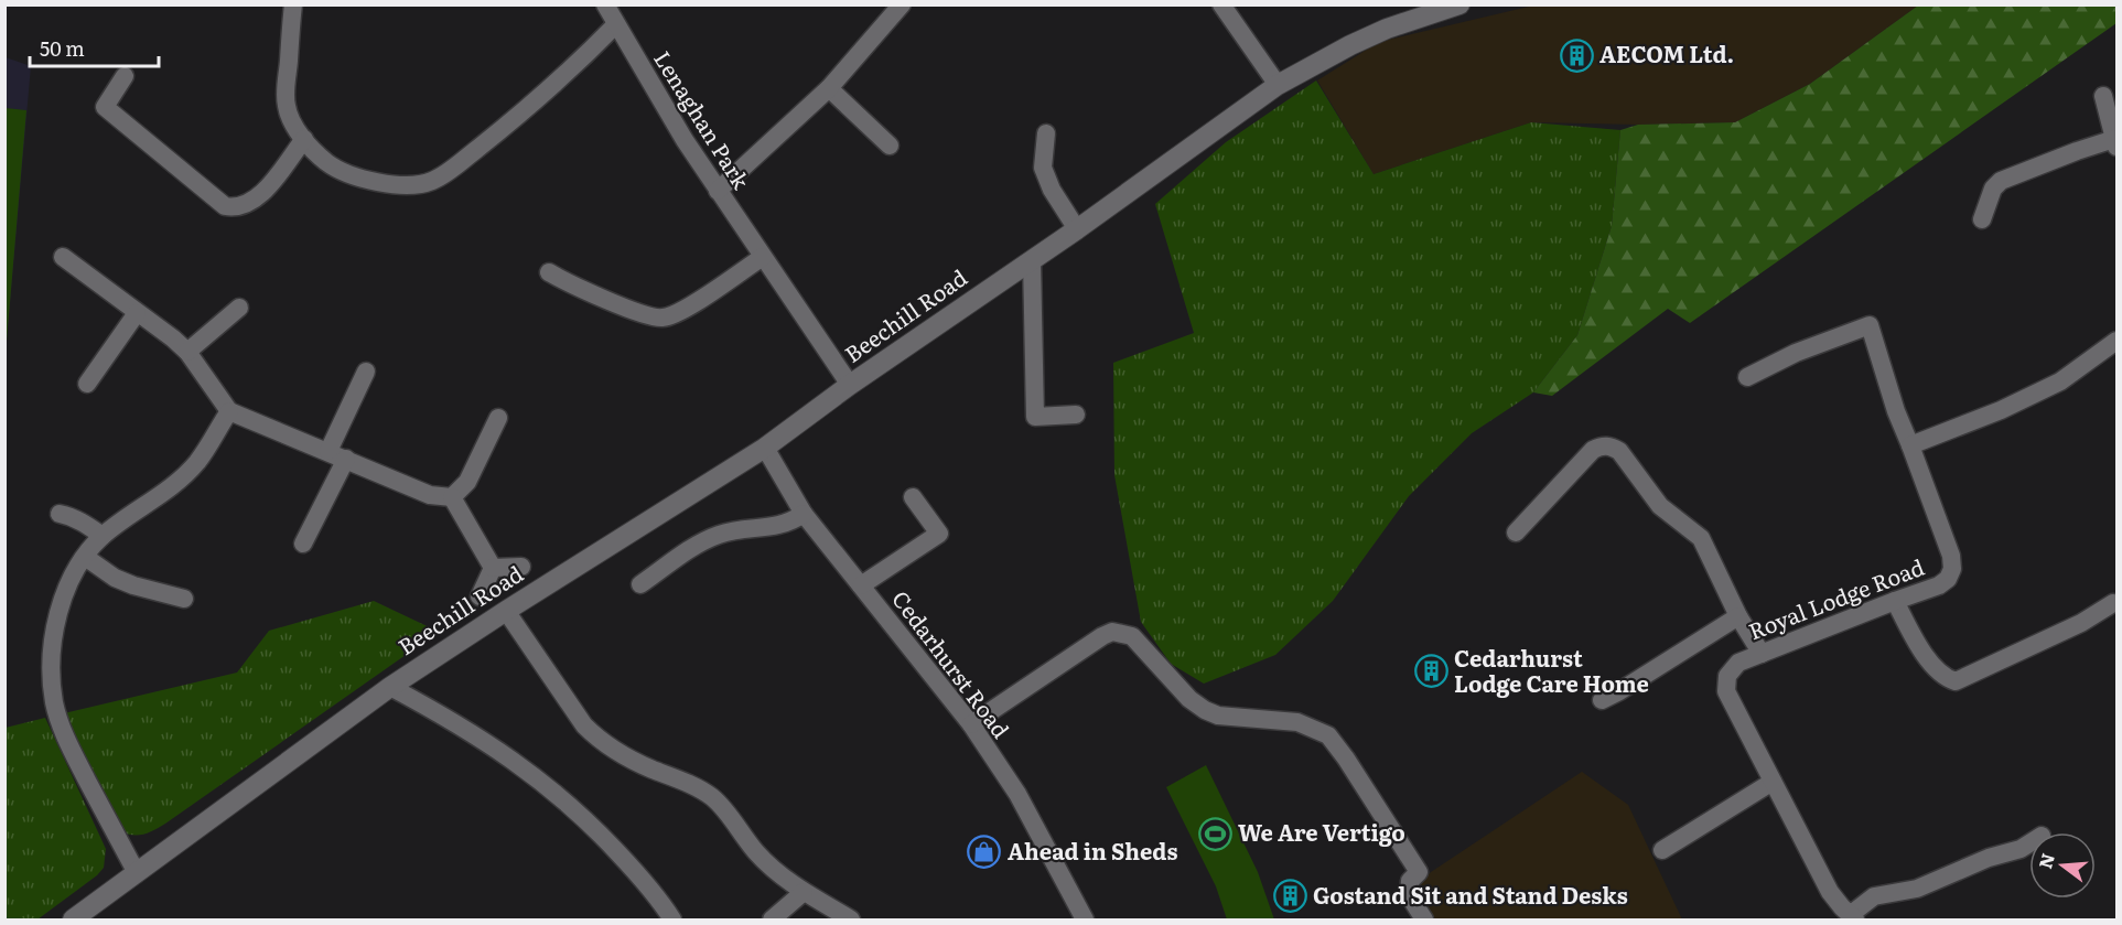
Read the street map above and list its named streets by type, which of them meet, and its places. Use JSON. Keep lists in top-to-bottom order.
{
  "streets": {
    "street": [
      "Lenaghan Park",
      "Beechill Road",
      "Royal Lodge Road",
      "Cedarhurst Road"
    ]
  },
  "crossings": [
    ["Lenaghan Park", "Beechill Road"],
    ["Beechill Road", "Cedarhurst Road"]
  ],
  "places": {
    "building": ["AECOM Ltd.", "Cedarhurst Lodge Care Home", "Gostand Sit and Stand Desks"],
    "sports": ["We Are Vertigo"],
    "shop": ["Ahead in Sheds"]
  },
  "scale_bar": "50 m",
  "north": "left"
}
